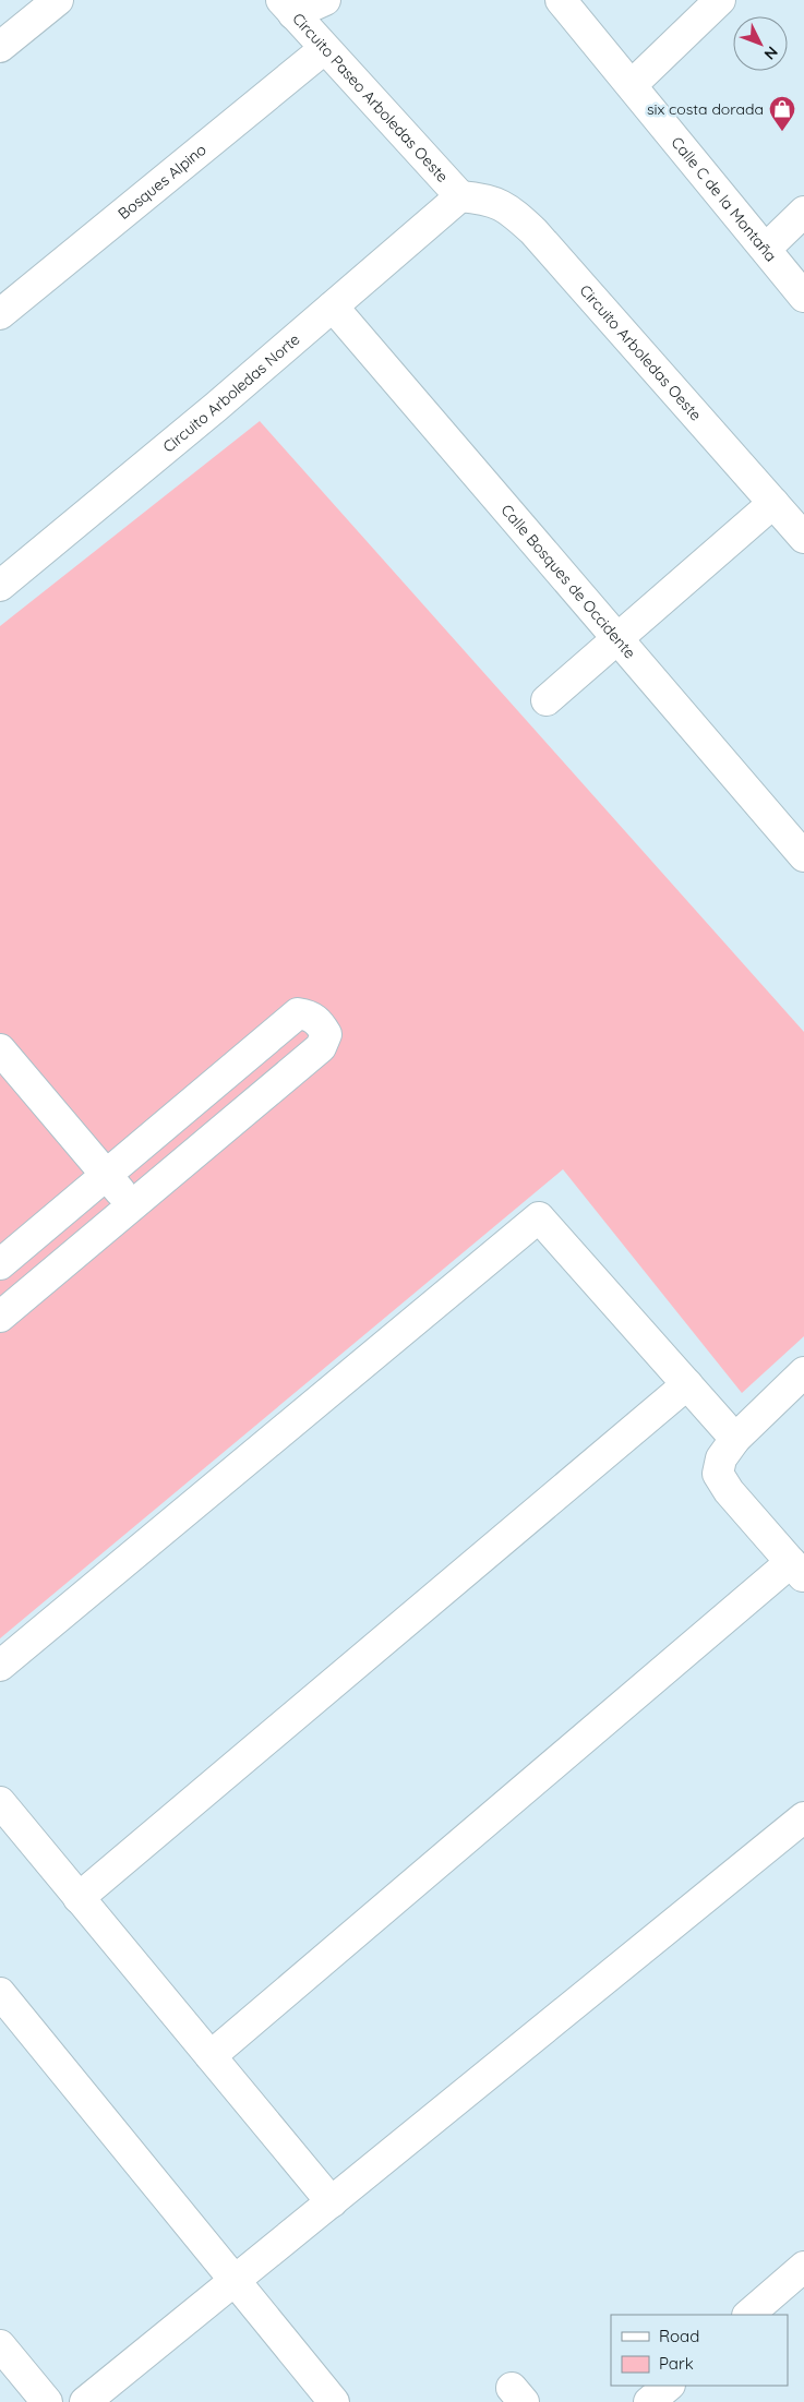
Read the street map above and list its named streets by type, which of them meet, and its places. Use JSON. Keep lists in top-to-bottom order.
{
  "streets": {
    "street": [
      "Circuito Paseo Arboledas Oeste",
      "Bosques Alpino",
      "Calle C de la Montaña",
      "Circuito Arboledas Oeste",
      "Circuito Arboledas Norte",
      "Calle Bosques de Occidente"
    ]
  },
  "crossings": [
    ["Circuito Paseo Arboledas Oeste", "Bosques Alpino"],
    ["Circuito Paseo Arboledas Oeste", "Circuito Arboledas Oeste"],
    ["Circuito Paseo Arboledas Oeste", "Circuito Arboledas Norte"],
    ["Circuito Arboledas Oeste", "Circuito Arboledas Norte"],
    ["Circuito Arboledas Norte", "Calle Bosques de Occidente"]
  ],
  "places": {
    "shop": ["six costa dorada"]
  },
  "legend": ["Road", "Park"],
  "north": "bottom right"
}
